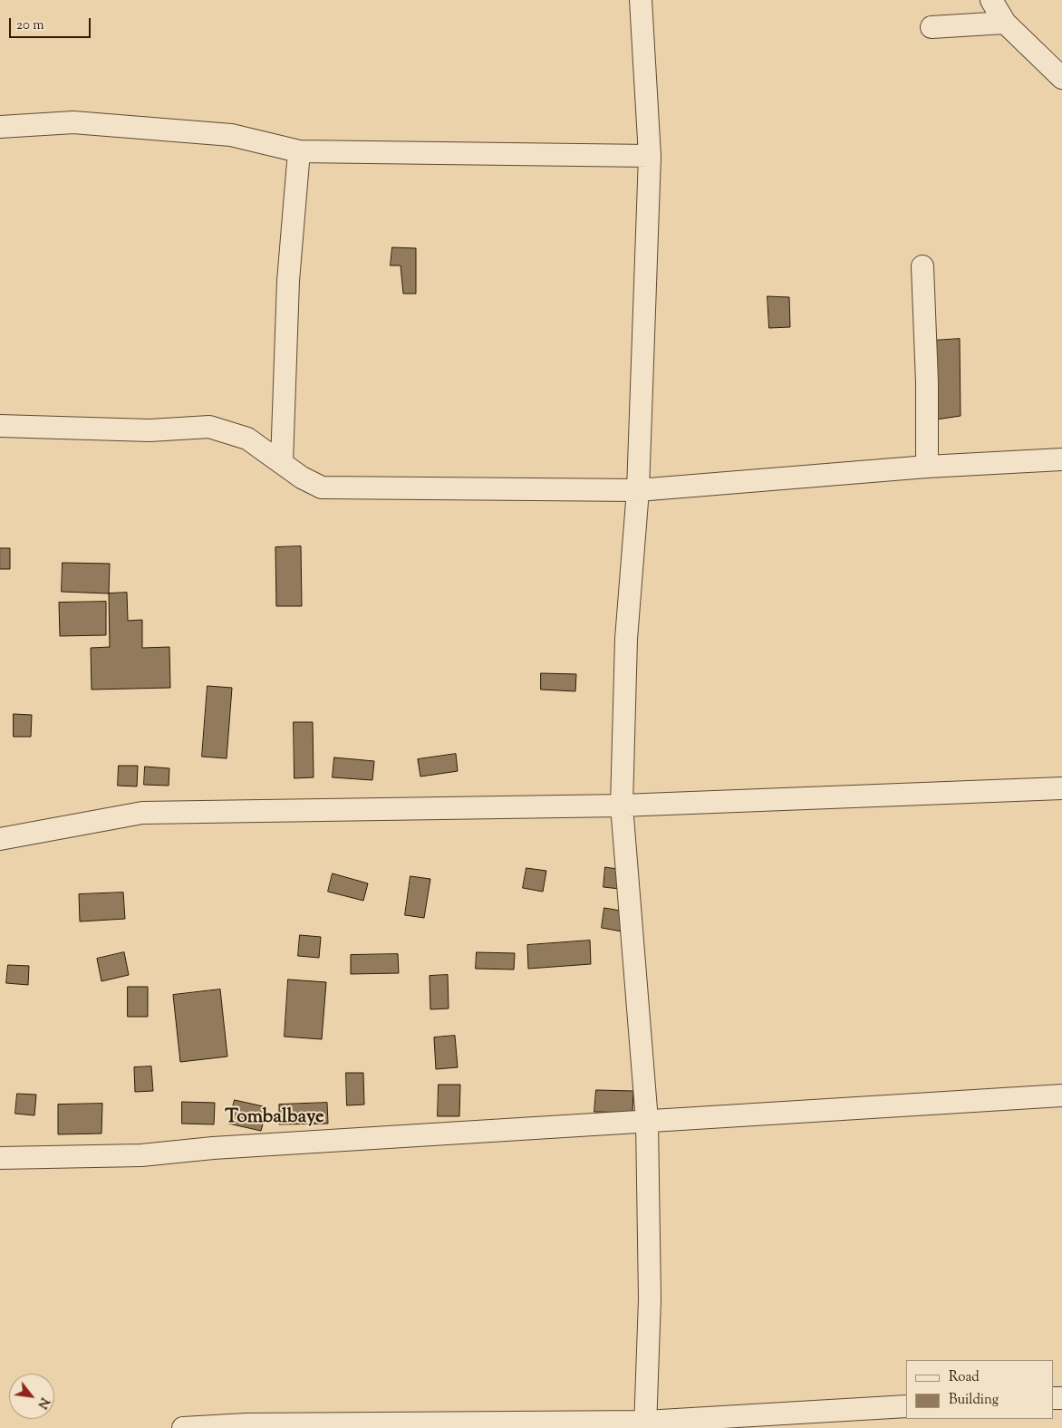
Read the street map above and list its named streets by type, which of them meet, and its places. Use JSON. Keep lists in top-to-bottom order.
{
  "districts": ["Tombalbaye"],
  "legend": ["Road", "Building"],
  "scale_bar": "20 m",
  "north": "bottom right"
}
